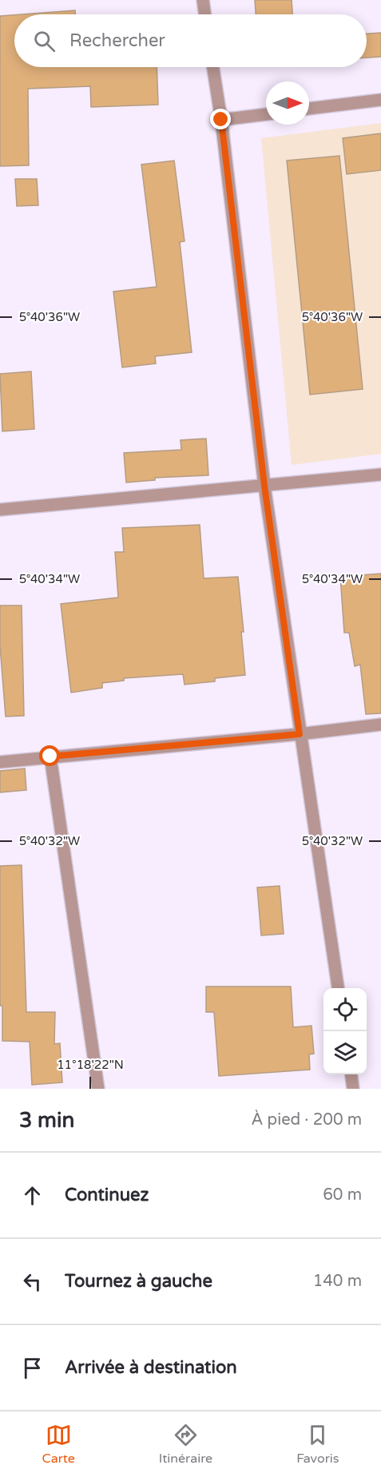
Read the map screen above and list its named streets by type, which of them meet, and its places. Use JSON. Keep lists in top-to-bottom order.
{
  "north": "right",
  "page": {
    "search": "Rechercher",
    "heading": ["3 min", "À pied · 200 m"],
    "list": [
      ["Continuez", "60 m"],
      ["Tournez à gauche", "140 m"],
      "Arrivée à destination"
    ],
    "nav": ["Carte", "Itinéraire", "Favoris"]
  },
  "coordinates": [
    "5°40'36\"W",
    "5°40'34\"W",
    "5°40'32\"W",
    "11°18'22\"N"
  ]
}
